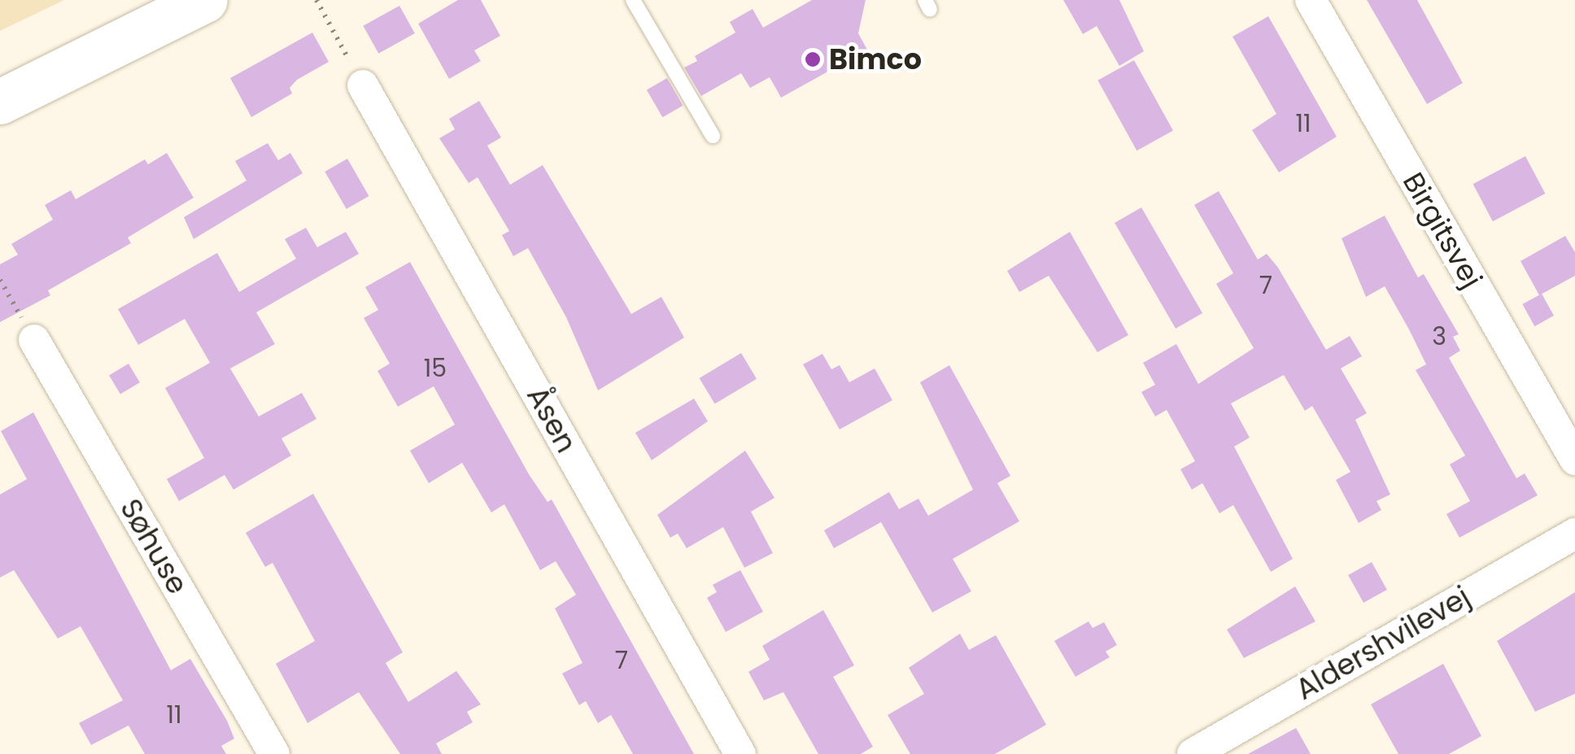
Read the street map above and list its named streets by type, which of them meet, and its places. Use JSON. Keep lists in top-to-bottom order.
{
  "streets": {
    "street": [
      "Birgitsvej",
      "Åsen",
      "Søhuse",
      "Aldershvilevej"
    ]
  },
  "places": ["Bimco"],
  "house_numbers": [
    "11",
    "7",
    "3",
    "15",
    "7",
    "11"
  ]
}
